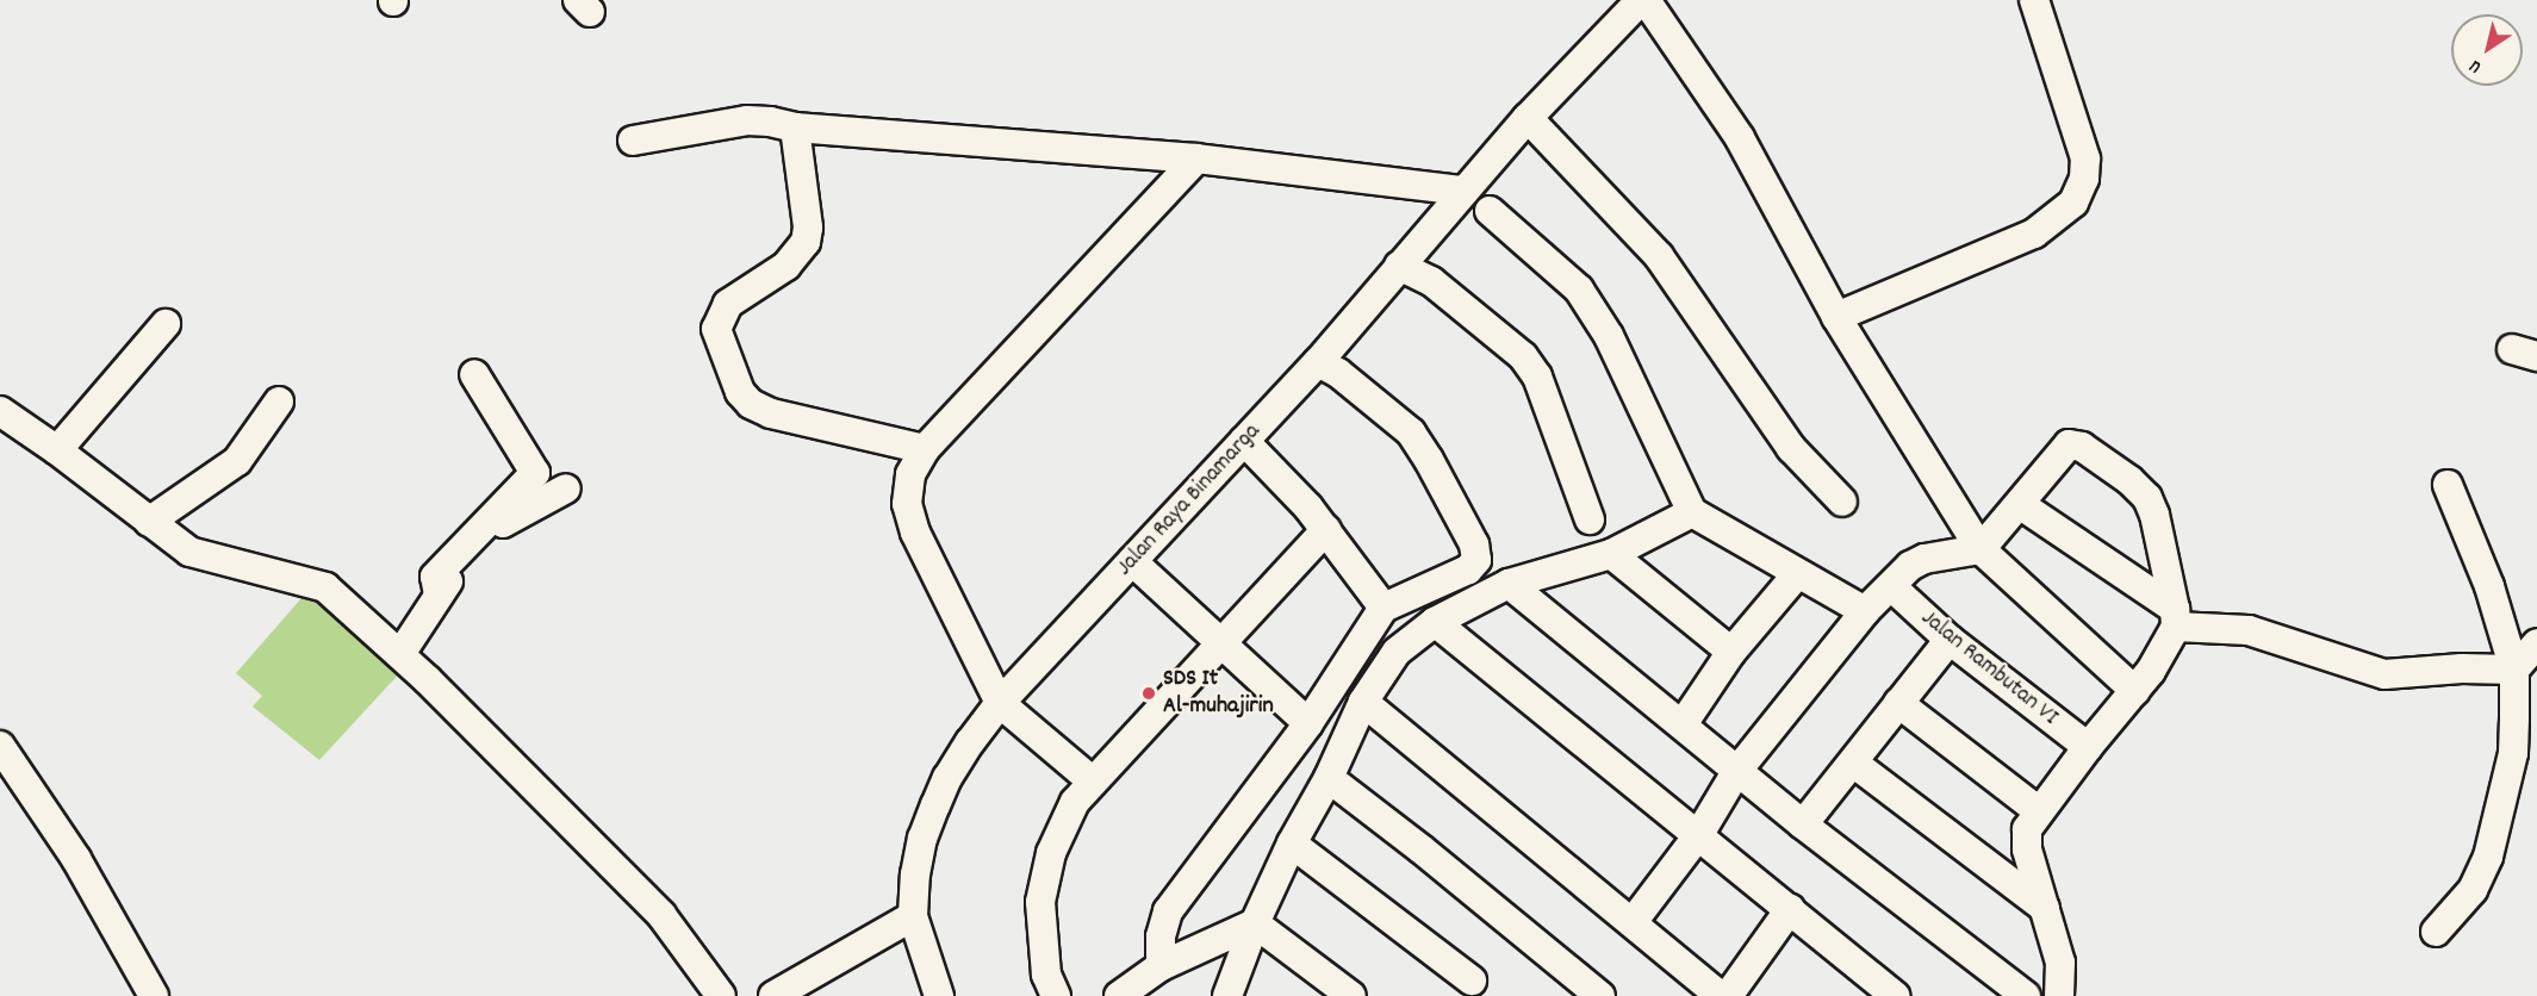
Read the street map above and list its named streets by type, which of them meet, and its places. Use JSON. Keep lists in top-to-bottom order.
{
  "streets": {
    "street": ["Jalan Raya Binamarga", "Jalan Rambutan VI"]
  },
  "places": ["SDS It Al-muhajirin"],
  "north": "bottom left"
}
